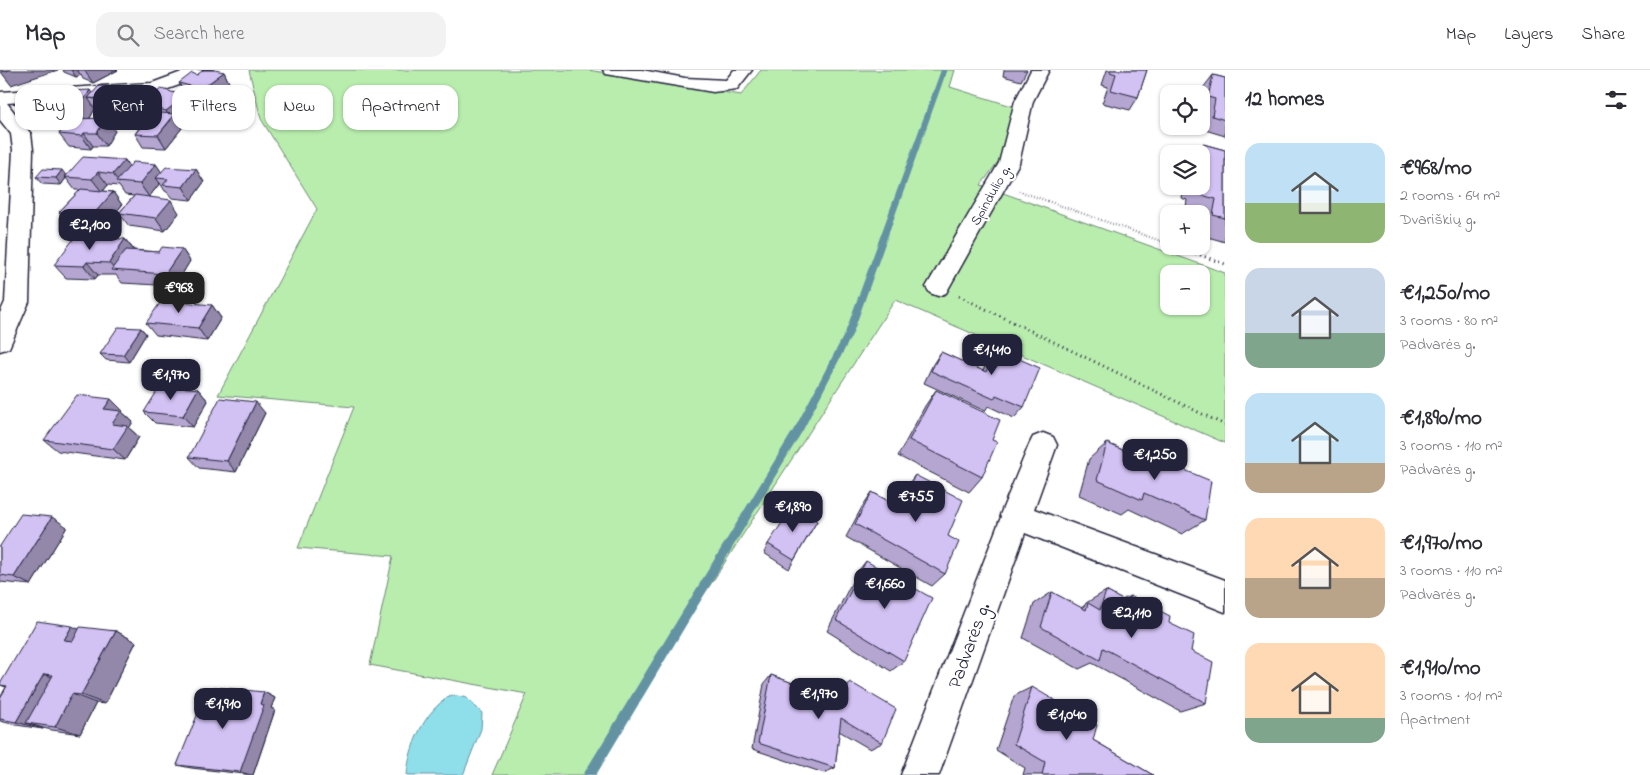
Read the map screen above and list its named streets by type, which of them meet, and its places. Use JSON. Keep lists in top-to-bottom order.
{
  "streets": {
    "street": ["Spindulio g.", "Padvarės g."]
  },
  "page": {
    "header": "Map",
    "search": "Search here",
    "nav": ["Map", "Layers", "Share"],
    "heading": "12 homes",
    "map_buttons": ["+", "−"],
    "chip": [
      "Buy",
      "Rent",
      "Filters",
      "New",
      "Apartment"
    ],
    "list": [
      {
        "name": "€968/mo",
        "note": "2 rooms · 64 m² · Dvariškių g."
      },
      {
        "name": "€1,250/mo",
        "note": "3 rooms · 80 m² · Padvarės g."
      },
      {
        "name": "€1,890/mo",
        "note": "3 rooms · 110 m² · Padvarės g."
      },
      {
        "name": "€1,970/mo",
        "note": "3 rooms · 110 m² · Padvarės g."
      },
      {
        "name": "€1,910/mo",
        "note": "3 rooms · 101 m² · Apartment"
      }
    ],
    "price": [
      "€2,100",
      "€968",
      "€1,410",
      "€1,970",
      "€1,250",
      "€755",
      "€1,890",
      "€1,660",
      "€2,110",
      "€1,970",
      "€1,910",
      "€1,040"
    ]
  }
}
